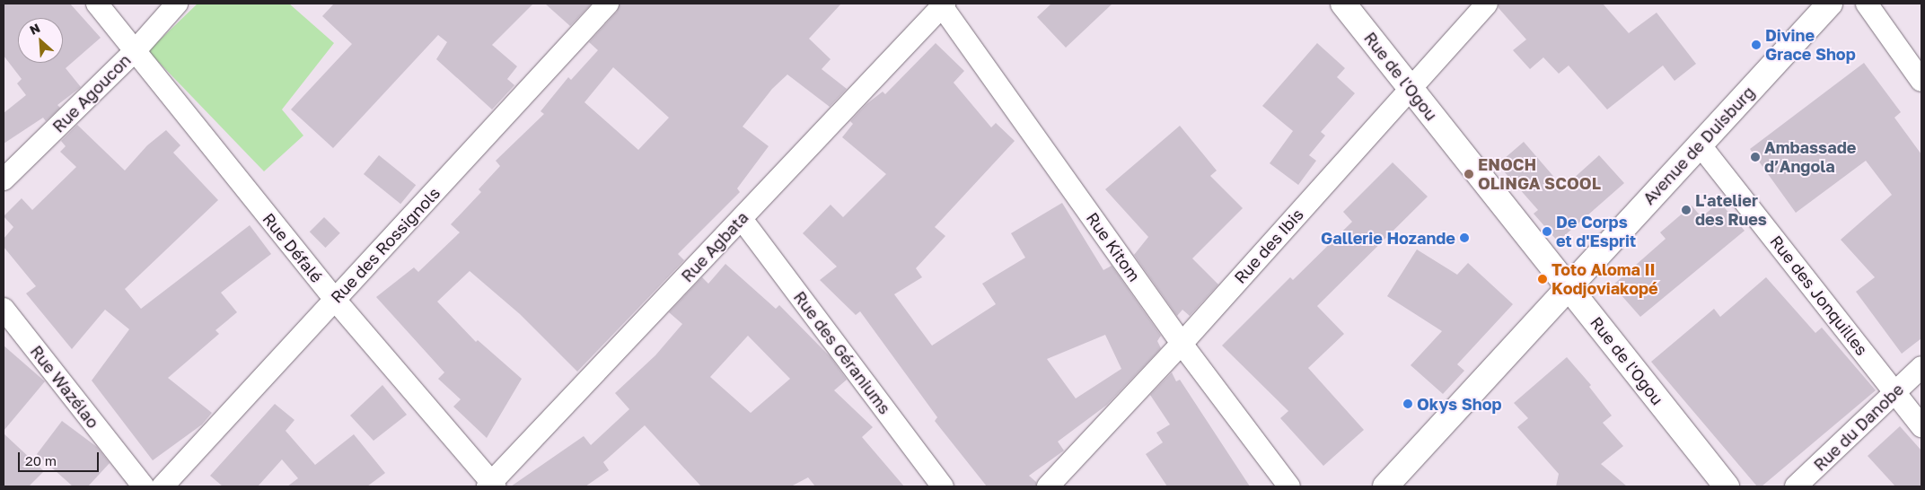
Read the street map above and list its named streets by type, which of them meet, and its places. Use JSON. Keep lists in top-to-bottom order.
{
  "streets": {
    "street": [
      "Rue de l'Ogou",
      "Rue Agoucon",
      "Avenue de Duisburg",
      "Rue des Rossignols",
      "Rue des Ibis",
      "Rue Agbata",
      "Rue Kitom",
      "Rue Défalé",
      "Rue des Jonquilles",
      "Rue des Géraniums",
      "Rue Wazélao",
      "Rue du Danobe"
    ]
  },
  "crossings": [
    ["Rue de l'Ogou", "Avenue de Duisburg"],
    ["Rue de l'Ogou", "Rue des Ibis"],
    ["Rue Agoucon", "Rue Défalé"],
    ["Avenue de Duisburg", "Rue des Jonquilles"],
    ["Rue des Rossignols", "Rue Défalé"],
    ["Rue des Ibis", "Rue Kitom"],
    ["Rue Agbata", "Rue Kitom"],
    ["Rue Agbata", "Rue Défalé"],
    ["Rue Agbata", "Rue des Géraniums"],
    ["Rue des Jonquilles", "Rue du Danobe"]
  ],
  "places": [
    "Divine Grace Shop",
    "Ambassade d’Angola",
    "ENOCH OLINGA SCOOL",
    "L'atelier des Rues",
    "De Corps et d'Esprit",
    "Gallerie Hozande",
    "Toto Aloma II Kodjoviakopé",
    "Okys Shop"
  ],
  "scale_bar": "20 m",
  "north": "top left"
}
